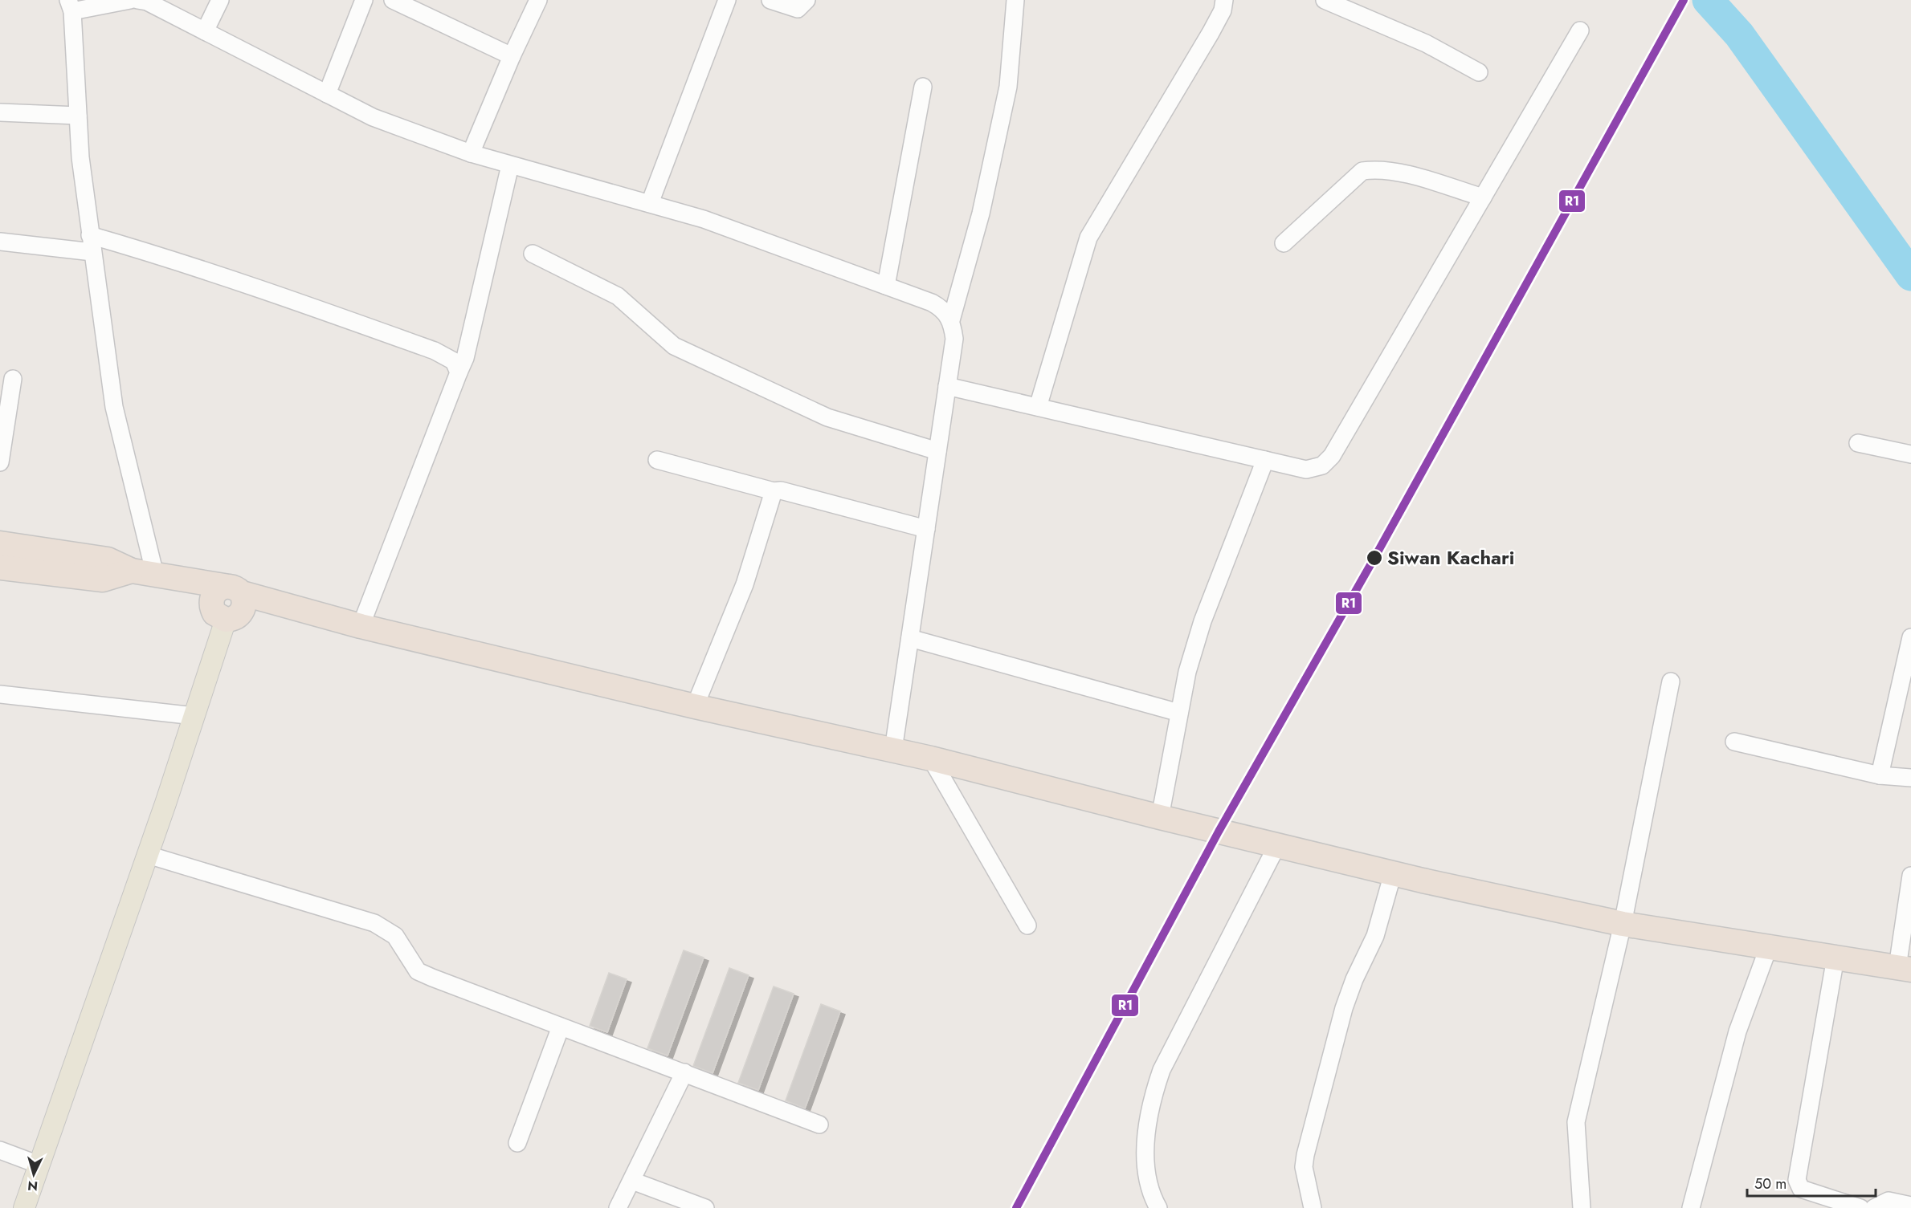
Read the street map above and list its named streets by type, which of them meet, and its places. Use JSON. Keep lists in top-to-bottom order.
{
  "places": ["Siwan Kachari"],
  "lines": ["transit line R1"],
  "scale_bar": "50 m",
  "north": "bottom"
}
